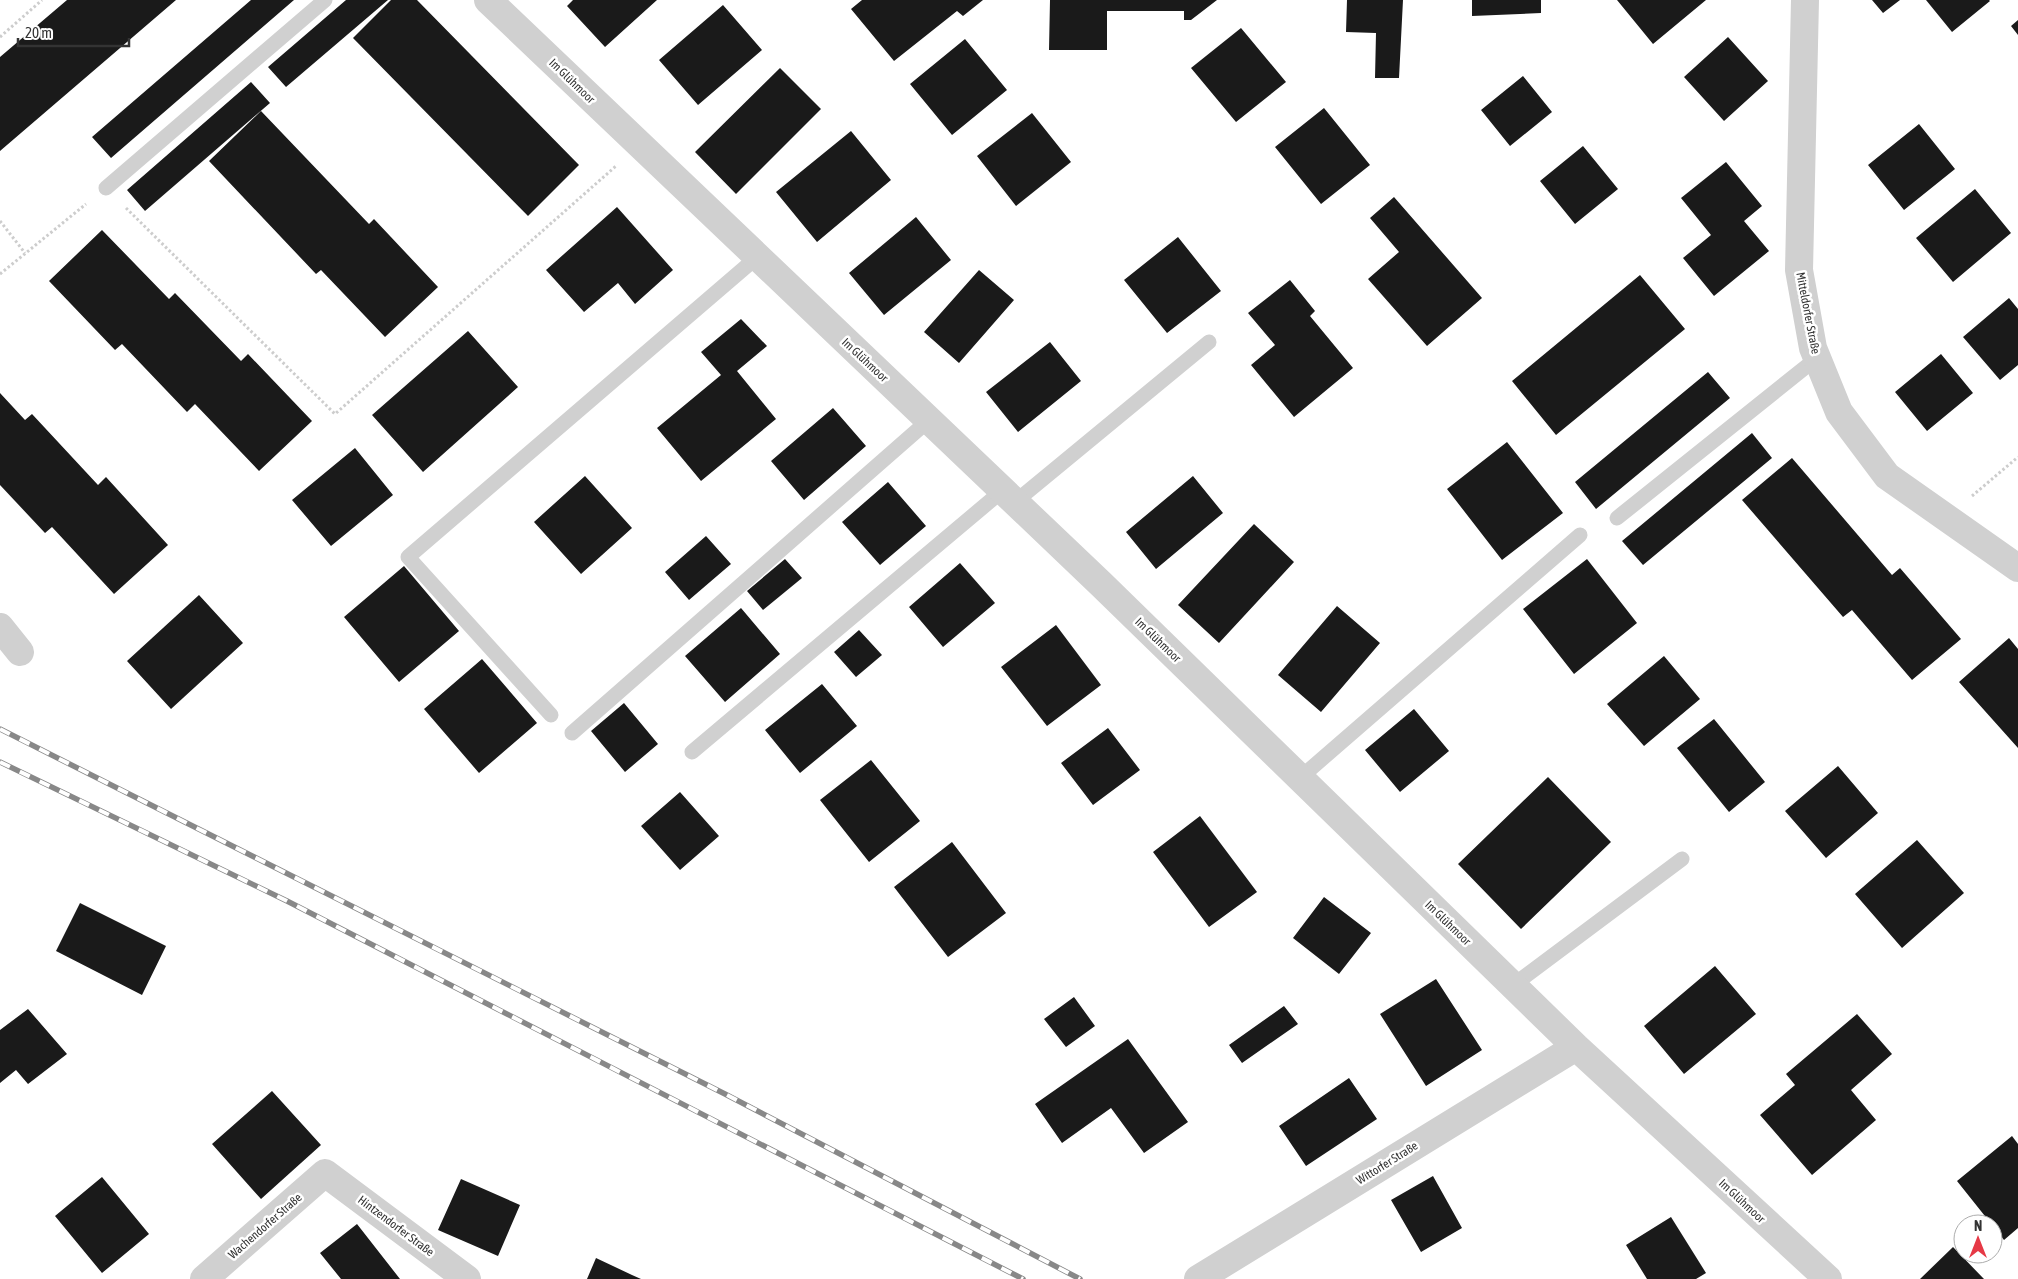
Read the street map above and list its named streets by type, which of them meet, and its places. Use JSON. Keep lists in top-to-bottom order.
{
  "streets": {
    "street": [
      "Im Glühmoor",
      "Mitteldorfer Straße",
      "Wittorfer Straße",
      "Wachendorfer Straße",
      "Hintzendorfer Straße"
    ]
  },
  "crossings": [
    ["Im Glühmoor", "Wittorfer Straße"],
    ["Wachendorfer Straße", "Hintzendorfer Straße"]
  ],
  "scale_bar": "20 m",
  "north": "top"
}
